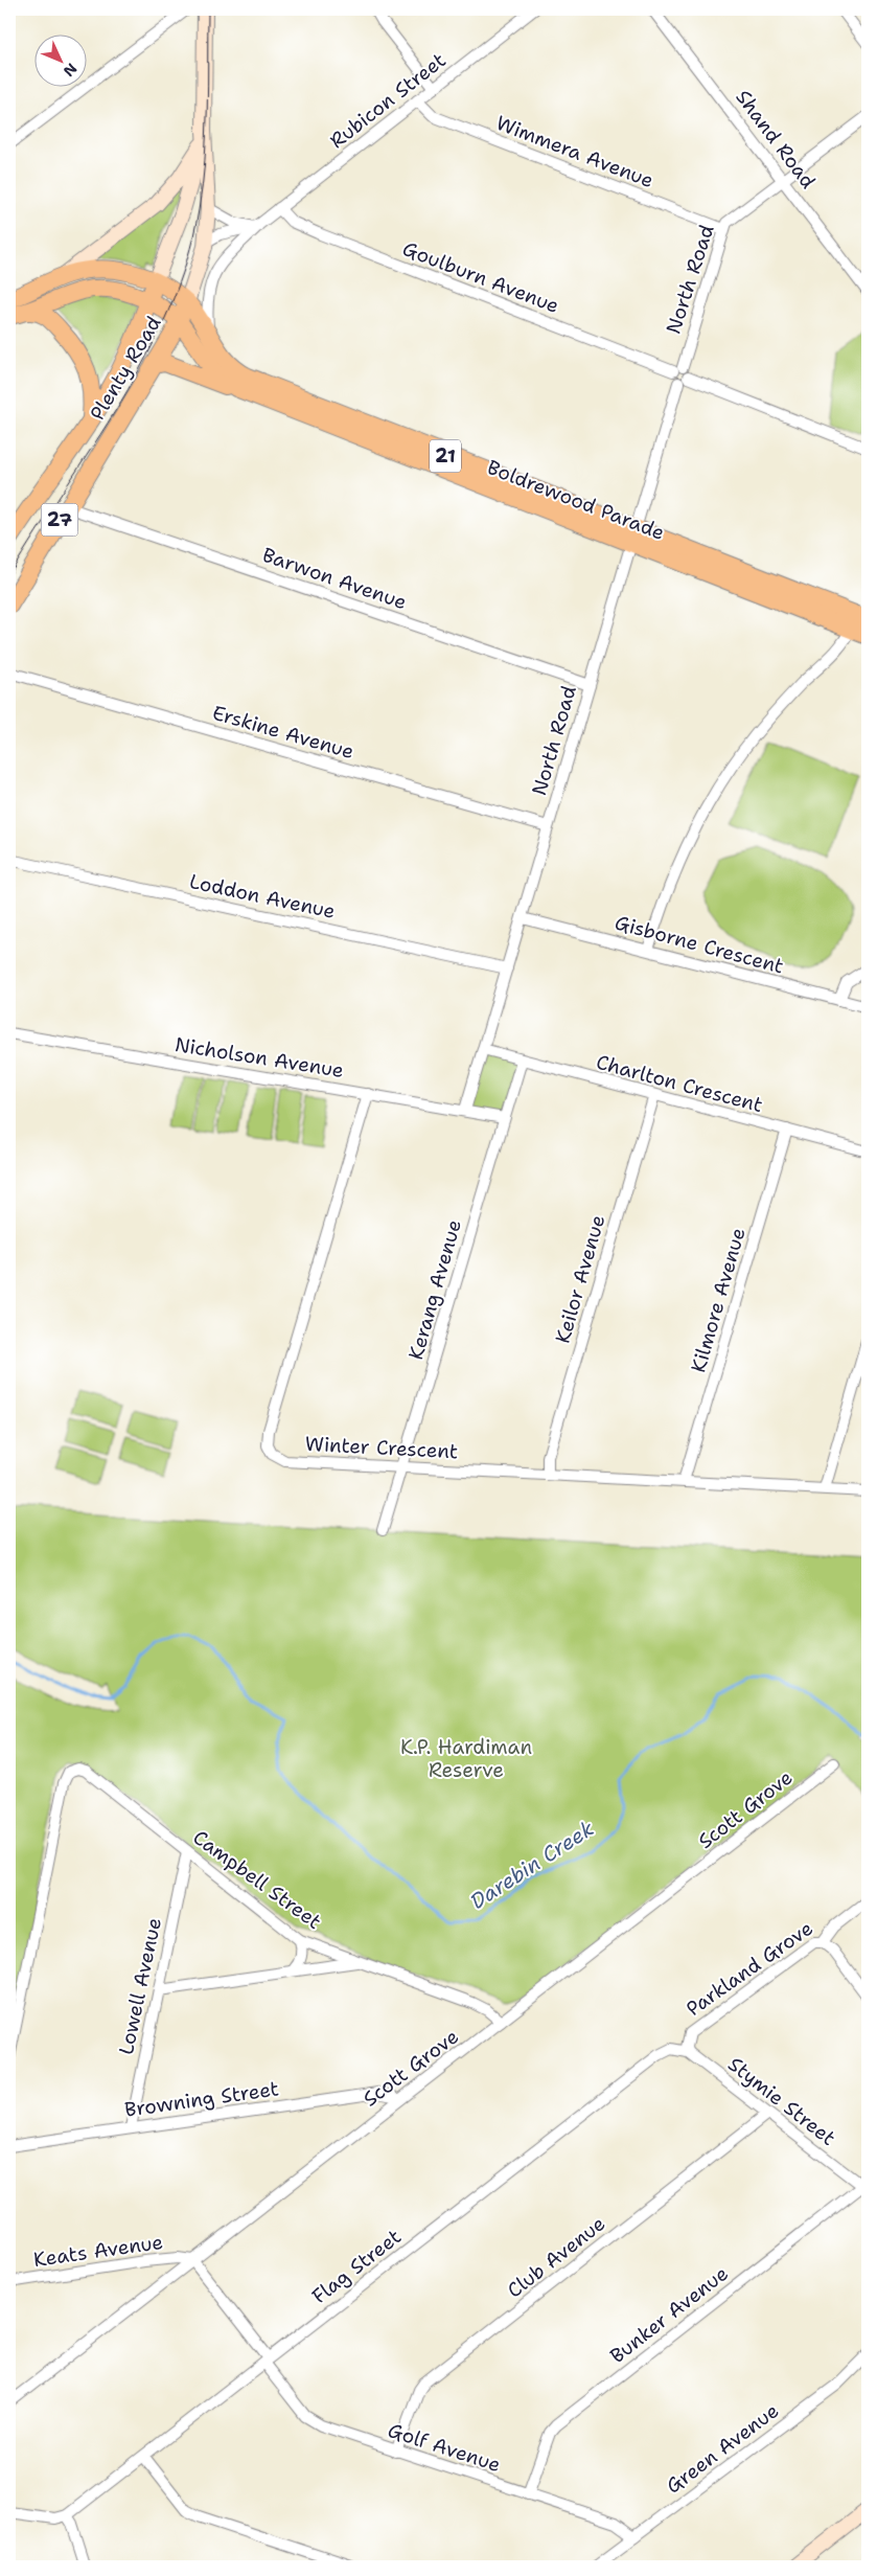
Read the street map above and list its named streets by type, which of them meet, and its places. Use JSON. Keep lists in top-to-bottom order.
{
  "streets": {
    "main road": [
      "Plenty Road",
      "21",
      "Boldrewood Parade",
      "27"
    ],
    "street": [
      "Rubicon Street",
      "Shand Road",
      "Wimmera Avenue",
      "Goulburn Avenue",
      "North Road",
      "Barwon Avenue",
      "Erskine Avenue",
      "Loddon Avenue",
      "Gisborne Crescent",
      "Nicholson Avenue",
      "Charlton Crescent",
      "Keilor Avenue",
      "Kerang Avenue",
      "Kilmore Avenue",
      "Winter Crescent",
      "Scott Grove",
      "Campbell Street",
      "Parkland Grove",
      "Lowell Avenue",
      "Browning Street",
      "Stymie Street",
      "Keats Avenue",
      "Club Avenue",
      "Flag Street",
      "Bunker Avenue",
      "Golf Avenue",
      "Green Avenue"
    ]
  },
  "crossings": [
    ["Rubicon Street", "Wimmera Avenue"],
    ["Rubicon Street", "Goulburn Avenue"],
    ["Rubicon Street", "Plenty Road"],
    ["Rubicon Street", "Boldrewood Parade"],
    ["Shand Road", "North Road"],
    ["Wimmera Avenue", "North Road"],
    ["Goulburn Avenue", "North Road"],
    ["North Road", "Boldrewood Parade"],
    ["North Road", "Barwon Avenue"],
    ["North Road", "Erskine Avenue"],
    ["North Road", "Loddon Avenue"],
    ["North Road", "Gisborne Crescent"],
    ["North Road", "Nicholson Avenue"],
    ["North Road", "Charlton Crescent"],
    ["Plenty Road", "21"],
    ["Plenty Road", "Boldrewood Parade"],
    ["Plenty Road", "Barwon Avenue"],
    ["21", "Boldrewood Parade"],
    ["Nicholson Avenue", "Kerang Avenue"],
    ["Nicholson Avenue", "Winter Crescent"],
    ["Charlton Crescent", "Keilor Avenue"],
    ["Charlton Crescent", "Kerang Avenue"],
    ["Charlton Crescent", "Kilmore Avenue"],
    ["Keilor Avenue", "Winter Crescent"],
    ["Kerang Avenue", "Winter Crescent"],
    ["Kilmore Avenue", "Winter Crescent"],
    ["Scott Grove", "Campbell Street"],
    ["Scott Grove", "Browning Street"],
    ["Scott Grove", "Keats Avenue"],
    ["Scott Grove", "Golf Avenue"],
    ["Campbell Street", "Lowell Avenue"],
    ["Parkland Grove", "Stymie Street"],
    ["Lowell Avenue", "Browning Street"],
    ["Stymie Street", "Club Avenue"],
    ["Stymie Street", "Flag Street"],
    ["Stymie Street", "Bunker Avenue"],
    ["Keats Avenue", "Golf Avenue"],
    ["Club Avenue", "Golf Avenue"],
    ["Flag Street", "Golf Avenue"],
    ["Bunker Avenue", "Golf Avenue"],
    ["Golf Avenue", "Green Avenue"]
  ],
  "water": ["Darebin Creek"],
  "parks": ["K.P. Hardiman Reserve"],
  "north": "bottom right"
}
